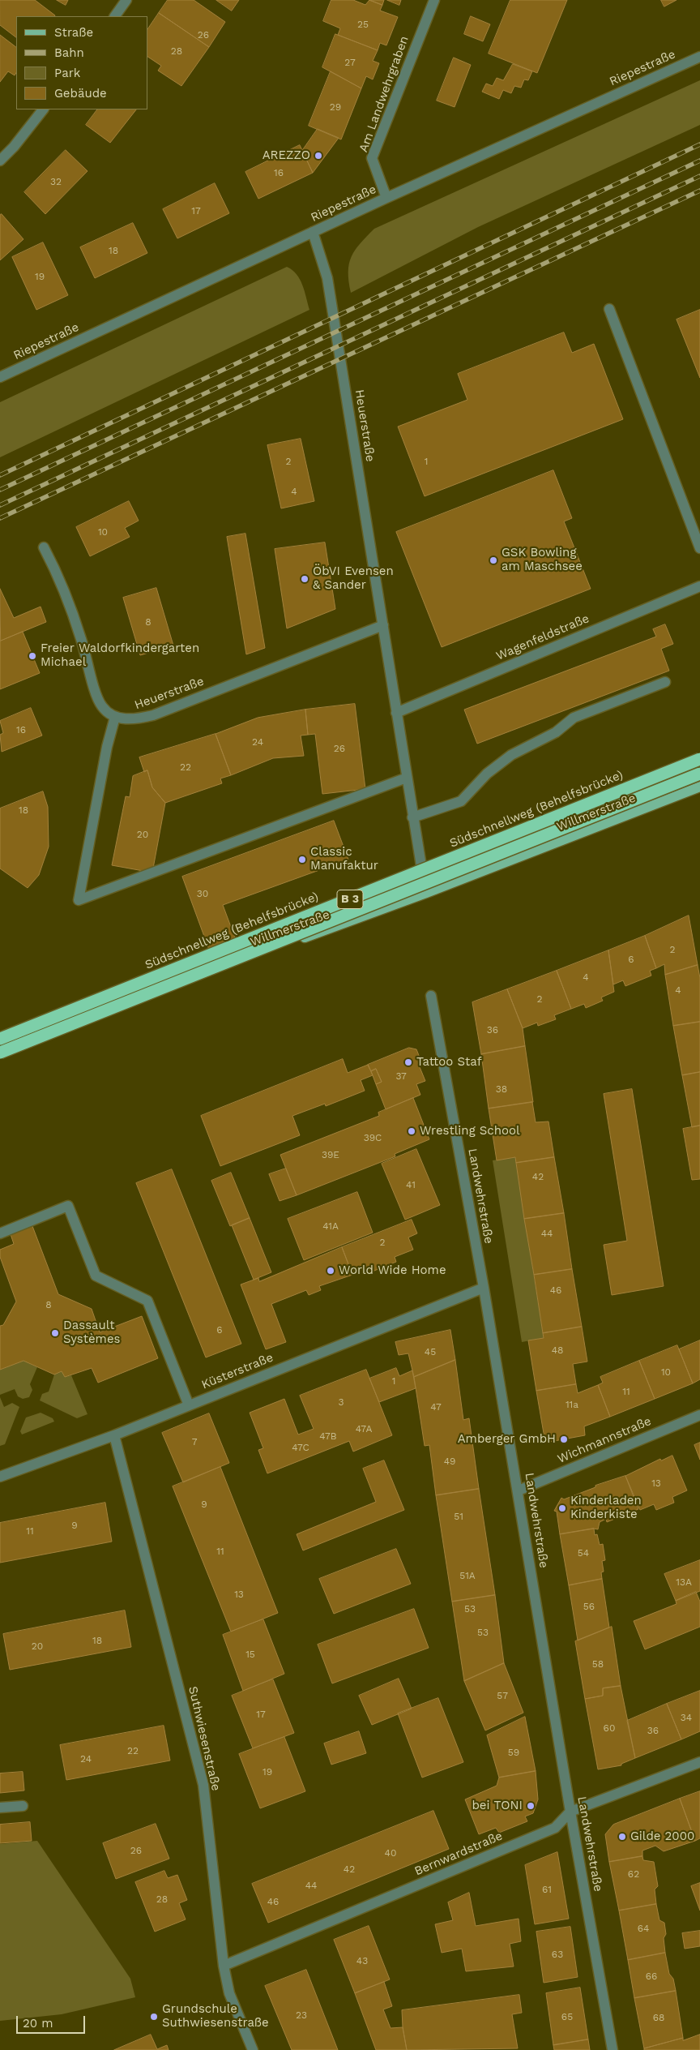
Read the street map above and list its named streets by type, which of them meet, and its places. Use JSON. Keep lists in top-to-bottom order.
{
  "streets": {
    "highway": ["Südschnellweg (Behelfsbrücke)", "B 3"],
    "main road": ["Willmerstraße"],
    "street": [
      "Riepestraße",
      "Am Landwehrgraben",
      "Heuerstraße",
      "Wagenfeldstraße",
      "Landwehrstraße",
      "Küsterstraße",
      "Wichmannstraße",
      "Suthwiesenstraße",
      "Bernwardstraße"
    ]
  },
  "crossings": [
    ["Riepestraße", "Am Landwehrgraben"],
    ["Riepestraße", "Heuerstraße"],
    ["Heuerstraße", "Wagenfeldstraße"],
    ["Heuerstraße", "Willmerstraße"],
    ["Landwehrstraße", "Küsterstraße"],
    ["Landwehrstraße", "Wichmannstraße"],
    ["Landwehrstraße", "Bernwardstraße"],
    ["Küsterstraße", "Suthwiesenstraße"],
    ["Suthwiesenstraße", "Bernwardstraße"]
  ],
  "places": [
    "AREZZO",
    "GSK Bowling am Maschsee",
    "ÖbVI Evensen & Sander",
    "Freier Waldorfkindergarten Michael",
    "Classic Manufaktur",
    "Tattoo Staf",
    "Wrestling School",
    "World Wide Home",
    "Dassault Systèmes",
    "Amberger GmbH",
    "Kinderladen Kinderkiste",
    "bei TONI",
    "Gilde 2000",
    "Grundschule Suthwiesenstraße"
  ],
  "house_numbers": [
    "25",
    "26",
    "28",
    "27",
    "29",
    "16",
    "32",
    "17",
    "18",
    "19",
    "2",
    "1",
    "4",
    "10",
    "8",
    "16",
    "24",
    "26",
    "22",
    "18",
    "20",
    "30",
    "2",
    "6",
    "4",
    "4",
    "2",
    "36",
    "37",
    "38",
    "39C",
    "39E",
    "42",
    "41",
    "41A",
    "44",
    "2",
    "46",
    "8",
    "6",
    "48",
    "45",
    "10",
    "1",
    "11",
    "3",
    "11a",
    "47",
    "47A",
    "47B",
    "7",
    "47C",
    "49",
    "13",
    "9",
    "51",
    "9",
    "11",
    "11",
    "54",
    "51A",
    "13A",
    "13",
    "56",
    "53",
    "53",
    "18",
    "20",
    "15",
    "58",
    "57",
    "17",
    "34",
    "60",
    "36",
    "22",
    "59",
    "24",
    "19",
    "26",
    "40",
    "42",
    "62",
    "44",
    "61",
    "28",
    "46",
    "64",
    "63",
    "43",
    "66",
    "23",
    "65",
    "68"
  ],
  "legend": [
    "Straße",
    "Bahn",
    "Park",
    "Gebäude"
  ],
  "scale_bar": "20 m"
}
